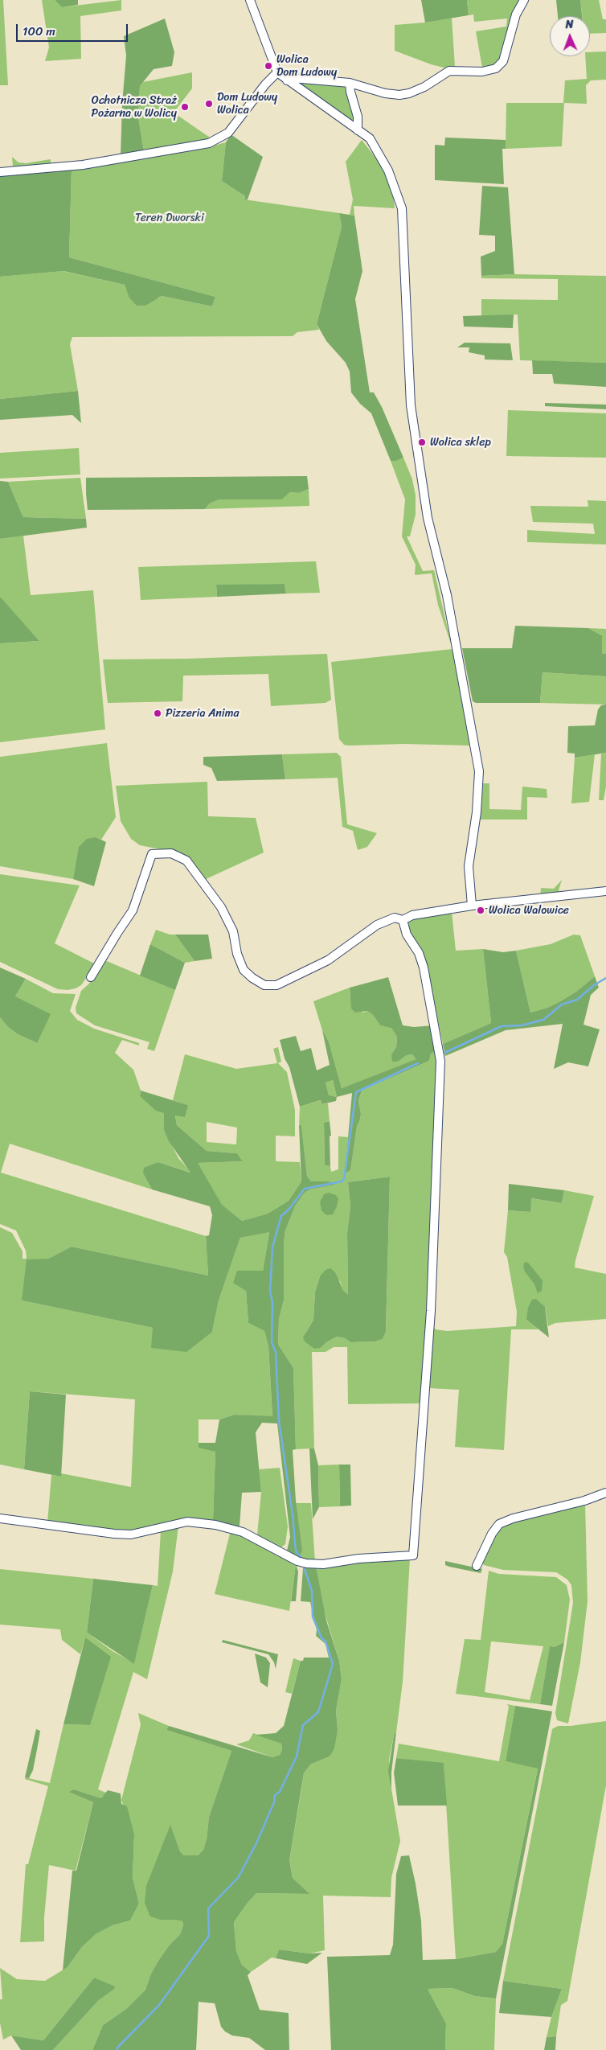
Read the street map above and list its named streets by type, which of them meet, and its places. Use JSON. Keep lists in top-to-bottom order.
{
  "parks": ["Teren Dworski"],
  "places": [
    "Wolica Dom Ludowy",
    "Dom Ludowy Wolica",
    "Ochotnicza Straż Pożarna w Wolicy",
    "Wolica sklep",
    "Pizzeria Anima",
    "Wolica Walowice"
  ],
  "scale_bar": "100 m",
  "north": "top"
}
